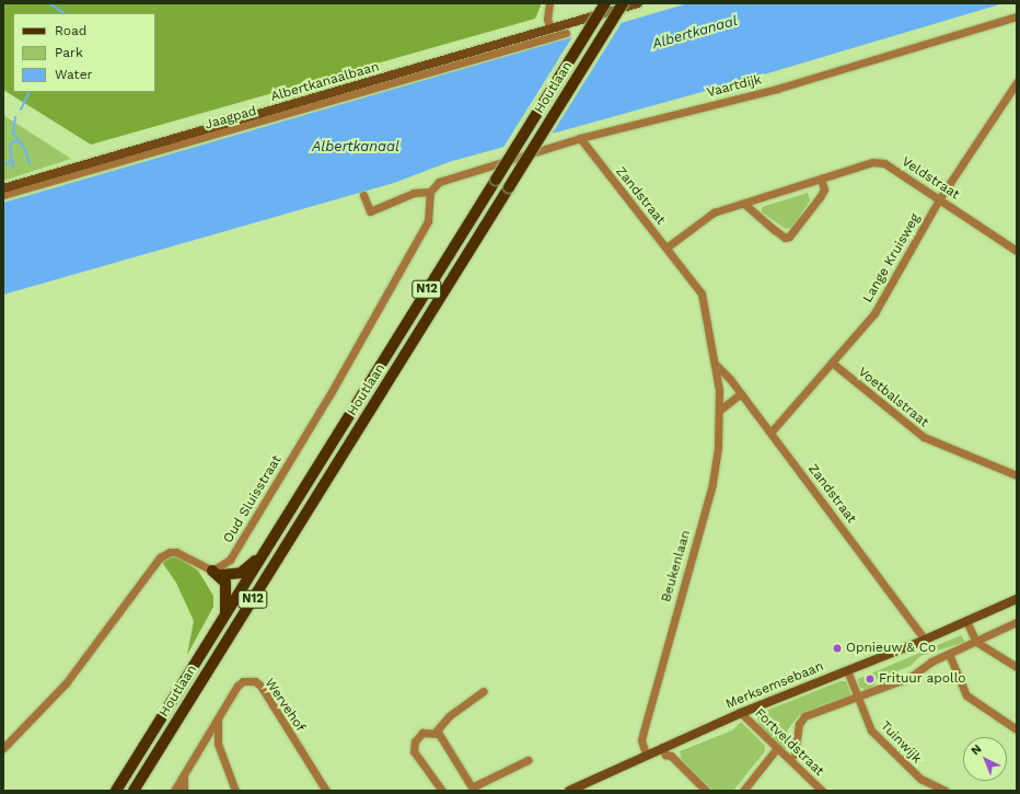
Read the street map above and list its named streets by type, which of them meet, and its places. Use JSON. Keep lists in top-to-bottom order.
{
  "streets": {
    "main road": ["Houtlaan", "N12"],
    "street": [
      "Albertkanaalbaan",
      "Vaartdijk",
      "Jaagpad",
      "Veldstraat",
      "Zandstraat",
      "Lange Kruisweg",
      "Voetbalstraat",
      "Oud Sluisstraat",
      "Beukenlaan",
      "Merksemsebaan",
      "Wervehof",
      "Fortveldstraat",
      "Tuinwijk"
    ]
  },
  "crossings": [
    ["Vaartdijk", "Zandstraat"],
    ["Vaartdijk", "Oud Sluisstraat"],
    ["Veldstraat", "Zandstraat"],
    ["Veldstraat", "Lange Kruisweg"],
    ["Zandstraat", "Lange Kruisweg"],
    ["Zandstraat", "Beukenlaan"],
    ["Zandstraat", "Merksemsebaan"],
    ["Lange Kruisweg", "Voetbalstraat"],
    ["Beukenlaan", "Merksemsebaan"],
    ["Merksemsebaan", "Fortveldstraat"],
    ["Merksemsebaan", "Tuinwijk"]
  ],
  "water": ["Albertkanaal"],
  "places": ["Opnieuw & Co", "Frituur apollo"],
  "legend": ["Road", "Park", "Water"],
  "north": "top left"
}
